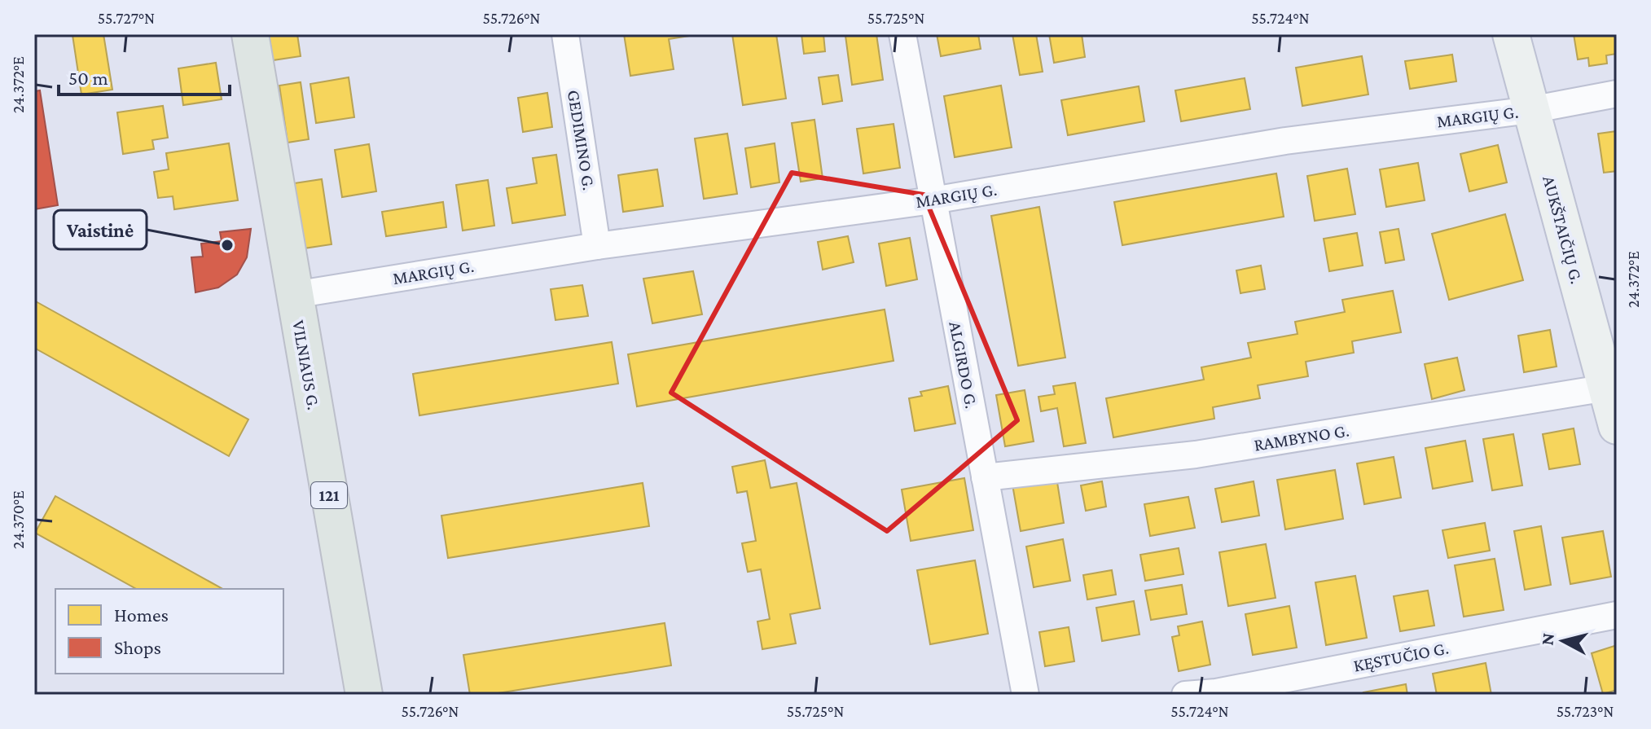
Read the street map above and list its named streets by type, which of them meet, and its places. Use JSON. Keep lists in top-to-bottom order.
{
  "streets": {
    "main road": ["AUKŠTAIČIŲ G.", "VILNIAUS G.", "121"],
    "street": [
      "MARGIŲ G.",
      "GEDIMINO G.",
      "ALGIRDO G.",
      "RAMBYNO G.",
      "KĘSTUČIO G."
    ]
  },
  "crossings": [
    ["MARGIŲ G.", "GEDIMINO G."],
    ["MARGIŲ G.", "AUKŠTAIČIŲ G."],
    ["MARGIŲ G.", "VILNIAUS G."],
    ["MARGIŲ G.", "ALGIRDO G."],
    ["AUKŠTAIČIŲ G.", "RAMBYNO G."],
    ["ALGIRDO G.", "RAMBYNO G."]
  ],
  "places": ["Vaistinė"],
  "legend": ["Homes", "Shops"],
  "scale_bar": "50 m",
  "north": "left",
  "coordinates": [
    "55.727°N",
    "55.726°N",
    "55.725°N",
    "55.724°N",
    "24.372°E",
    "24.370°E",
    "55.723°N"
  ]
}
